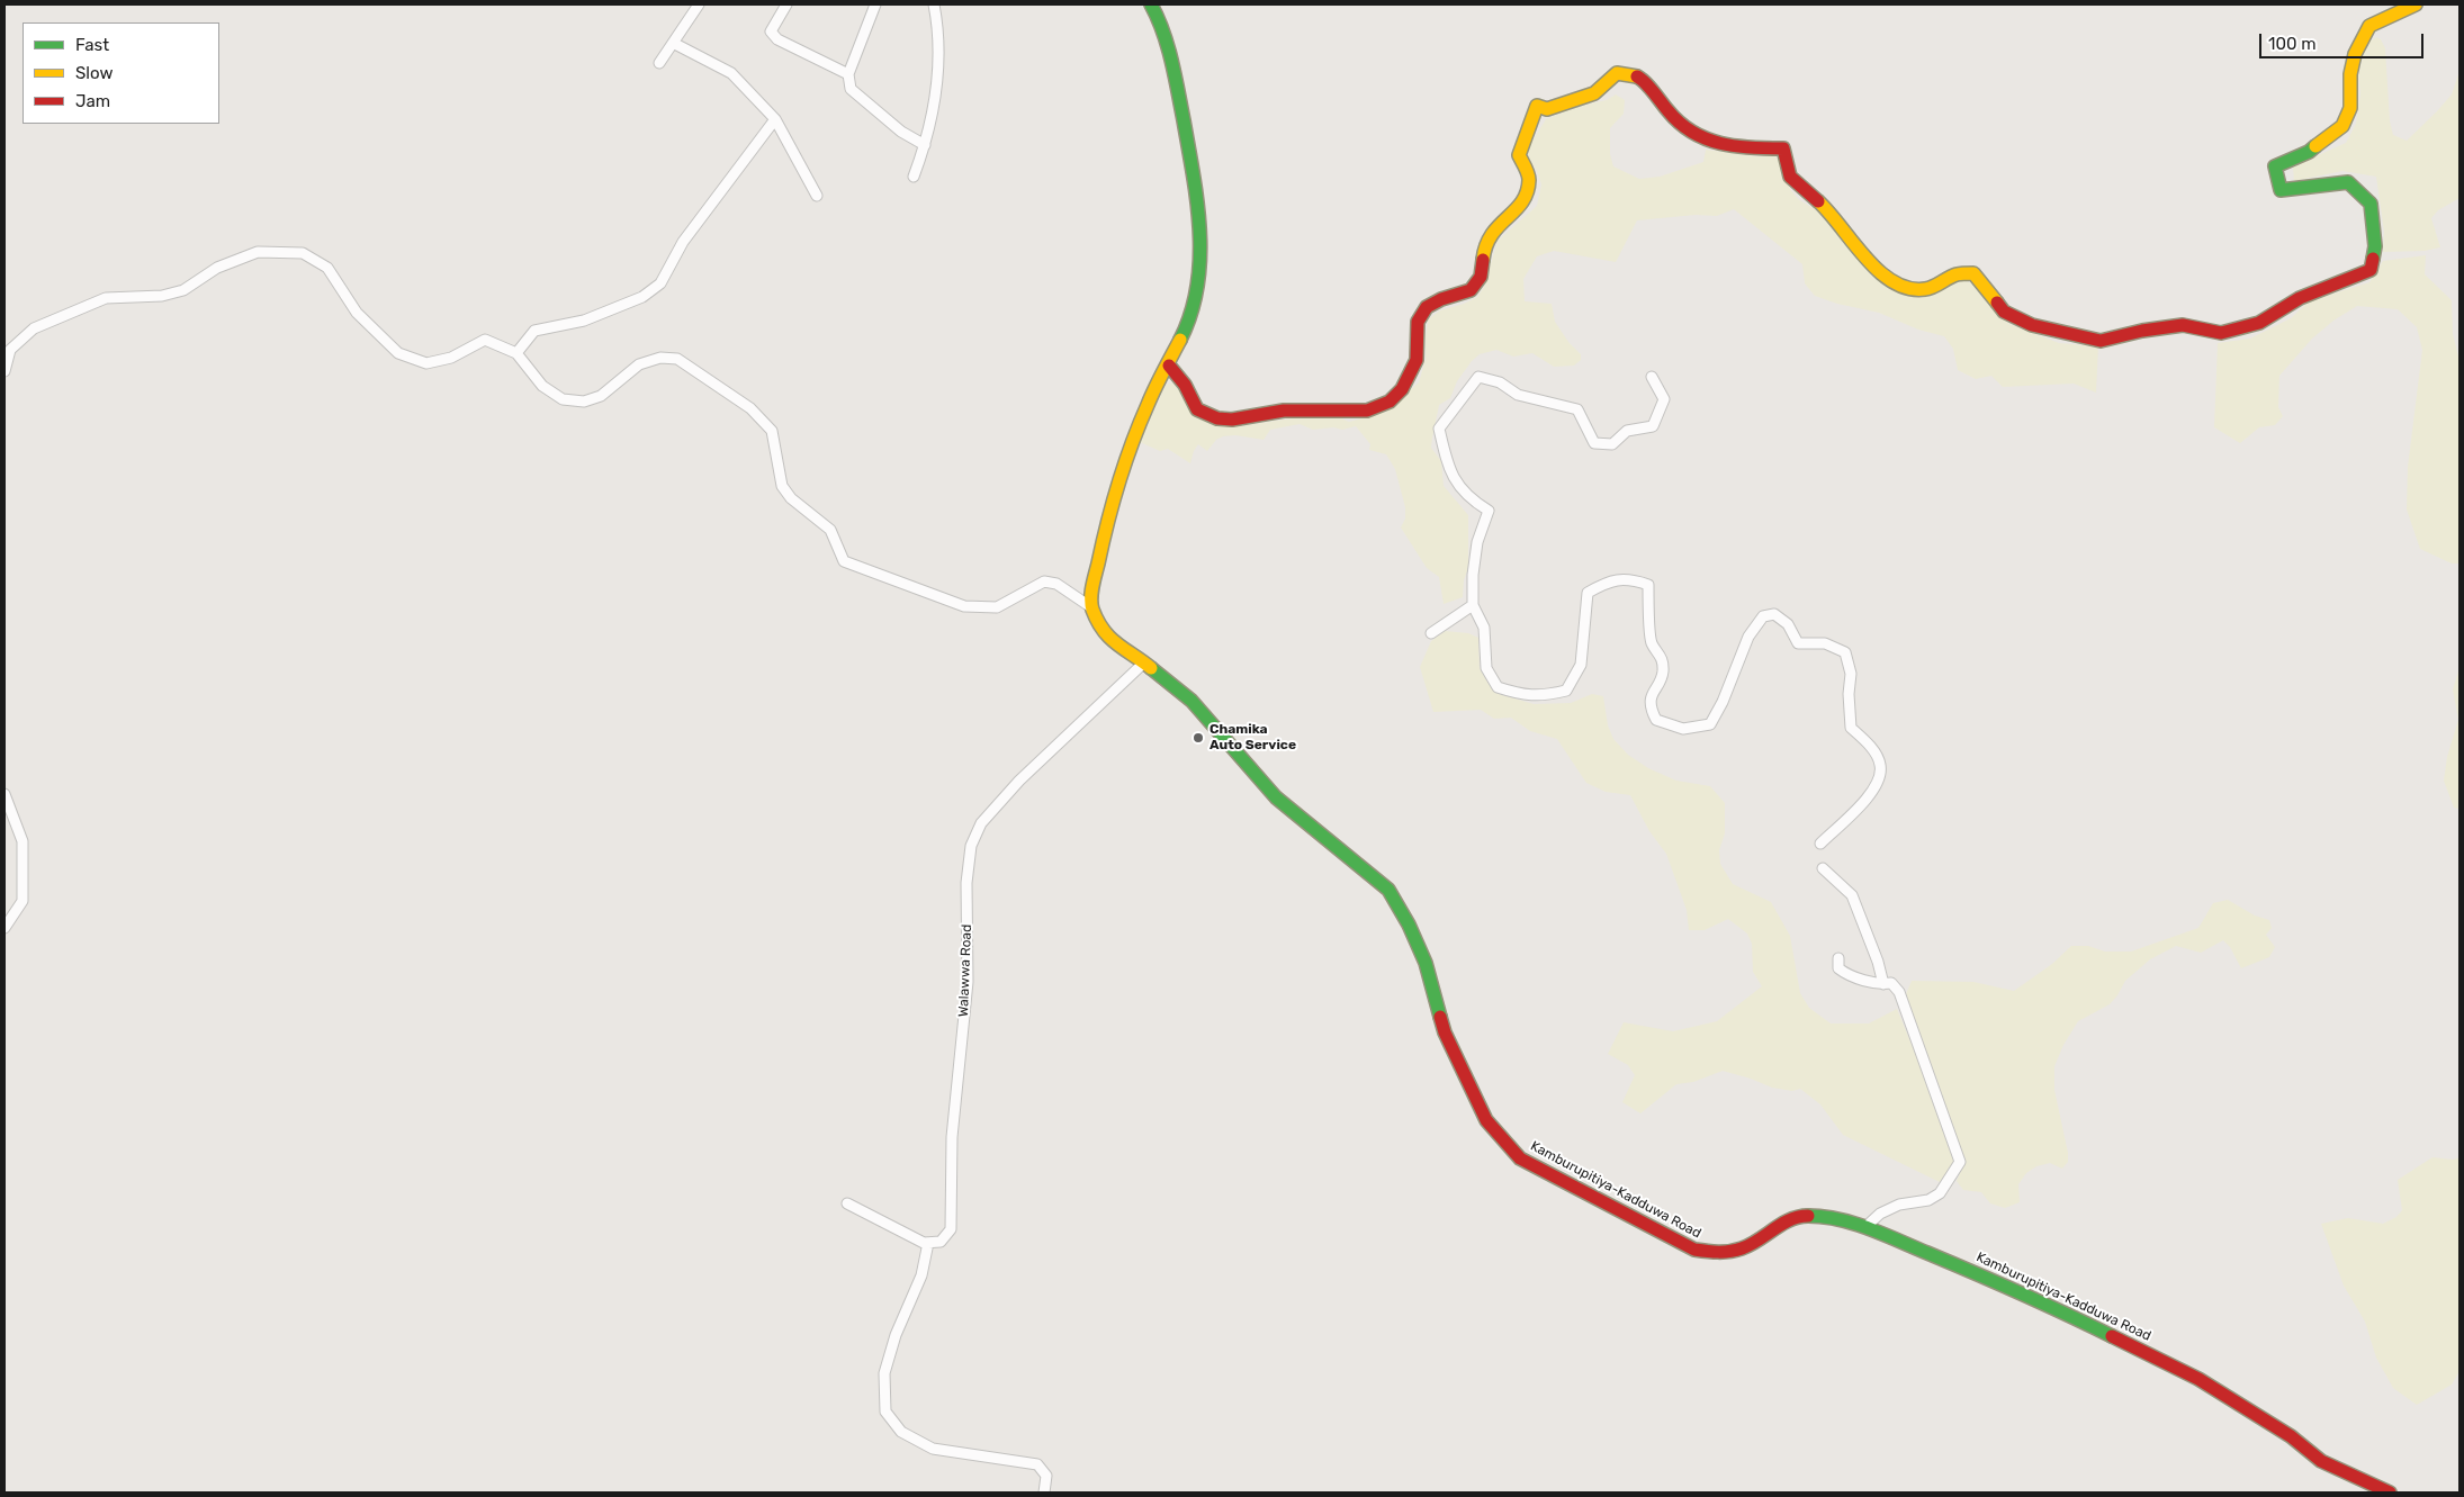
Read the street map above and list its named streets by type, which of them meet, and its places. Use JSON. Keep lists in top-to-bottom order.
{
  "streets": {
    "main road": ["Kamburupitiya-Kadduwa Road"],
    "street": ["Walawwa Road"]
  },
  "crossings": [
    ["Walawwa Road", "Kamburupitiya-Kadduwa Road"]
  ],
  "places": ["Chamika Auto Service"],
  "legend": ["Fast", "Slow", "Jam"],
  "scale_bar": "100 m"
}
